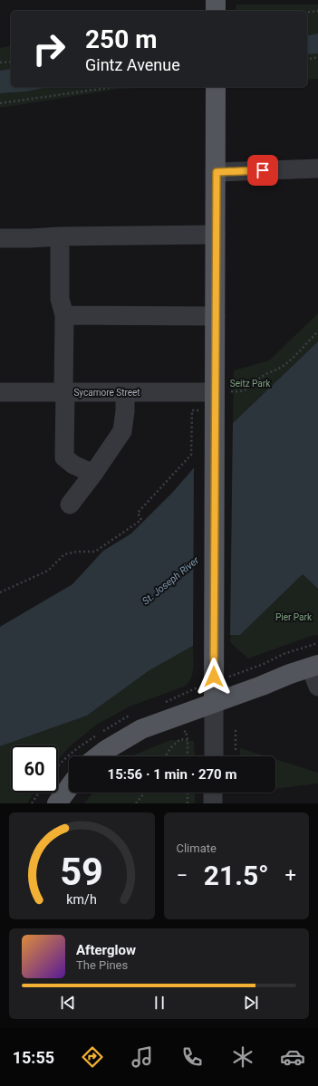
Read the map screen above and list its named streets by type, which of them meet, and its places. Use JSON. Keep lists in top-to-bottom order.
{
  "streets": {
    "street": ["Sycamore Street"]
  },
  "water": ["St. Joseph River"],
  "parks": ["Seitz Park", "Pier Park"],
  "page": {
    "turn": ["250 m", "Gintz Avenue"],
    "limit": "60",
    "trip": "15:56 · 1 min · 270 m",
    "tile": "Climate",
    "heat": ["−", "21.5°", "+"],
    "song": ["Afterglow", "The Pines"],
    "tabs": "15:55",
    "gauge": ["59", "km/h"]
  }
}
